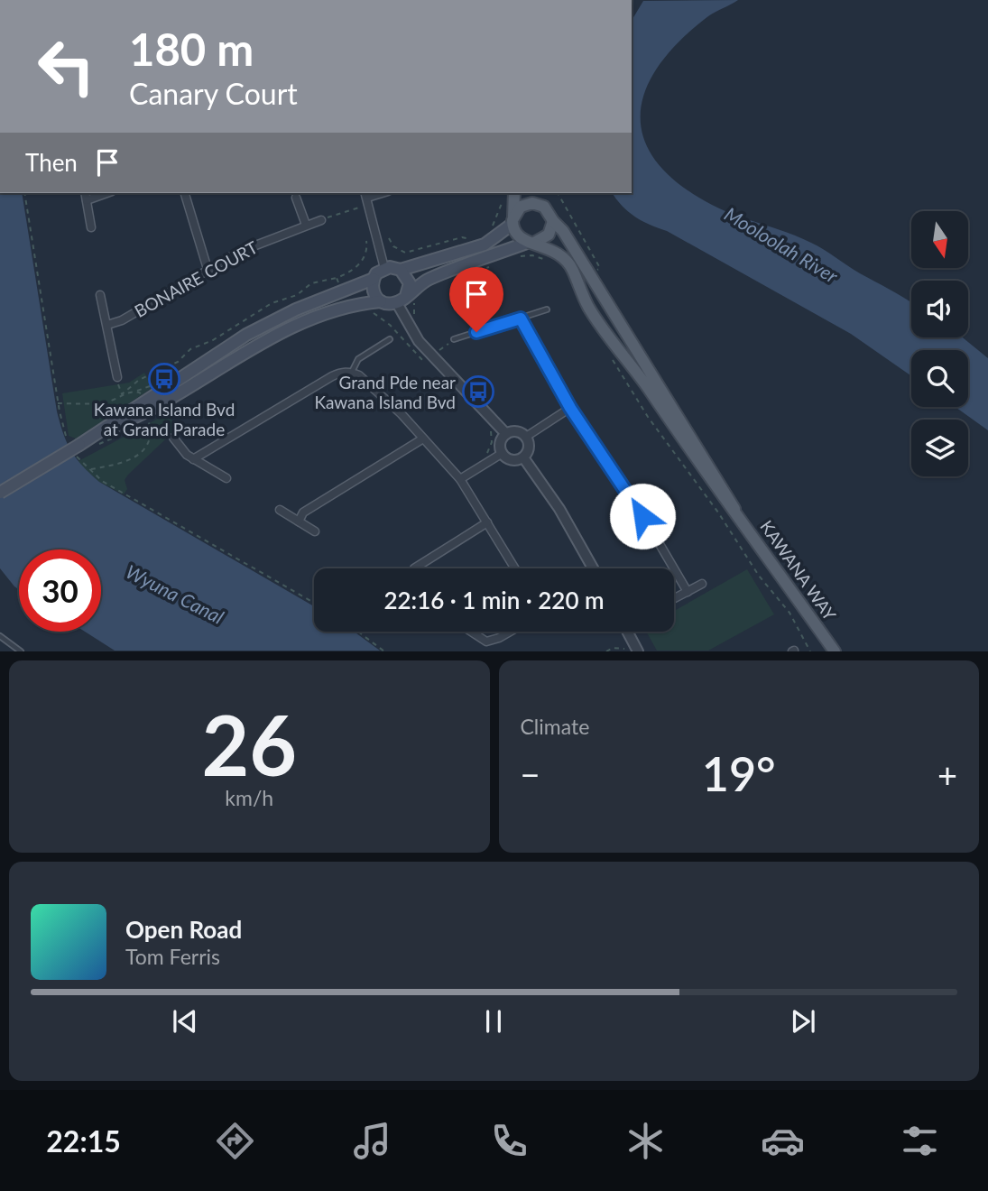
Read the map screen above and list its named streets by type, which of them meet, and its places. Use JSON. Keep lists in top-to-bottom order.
{
  "streets": {
    "main road": ["KAWANA WAY"],
    "street": ["BONAIRE COURT"]
  },
  "water": ["Mooloolah River", "Wyuna Canal"],
  "places": {
    "bus stop": ["Kawana Island Bvd at Grand Parade", "Grand Pde near Kawana Island Bvd"]
  },
  "north": "bottom",
  "page": {
    "turn": ["180 m", "Canary Court"],
    "then": "Then",
    "limit": "30",
    "trip": "22:16 · 1 min · 220 m",
    "tile": [
      ["26", "km/h"],
      "Climate"
    ],
    "heat": ["−", "19°", "+"],
    "song": ["Open Road", "Tom Ferris"],
    "tabs": "22:15"
  }
}
